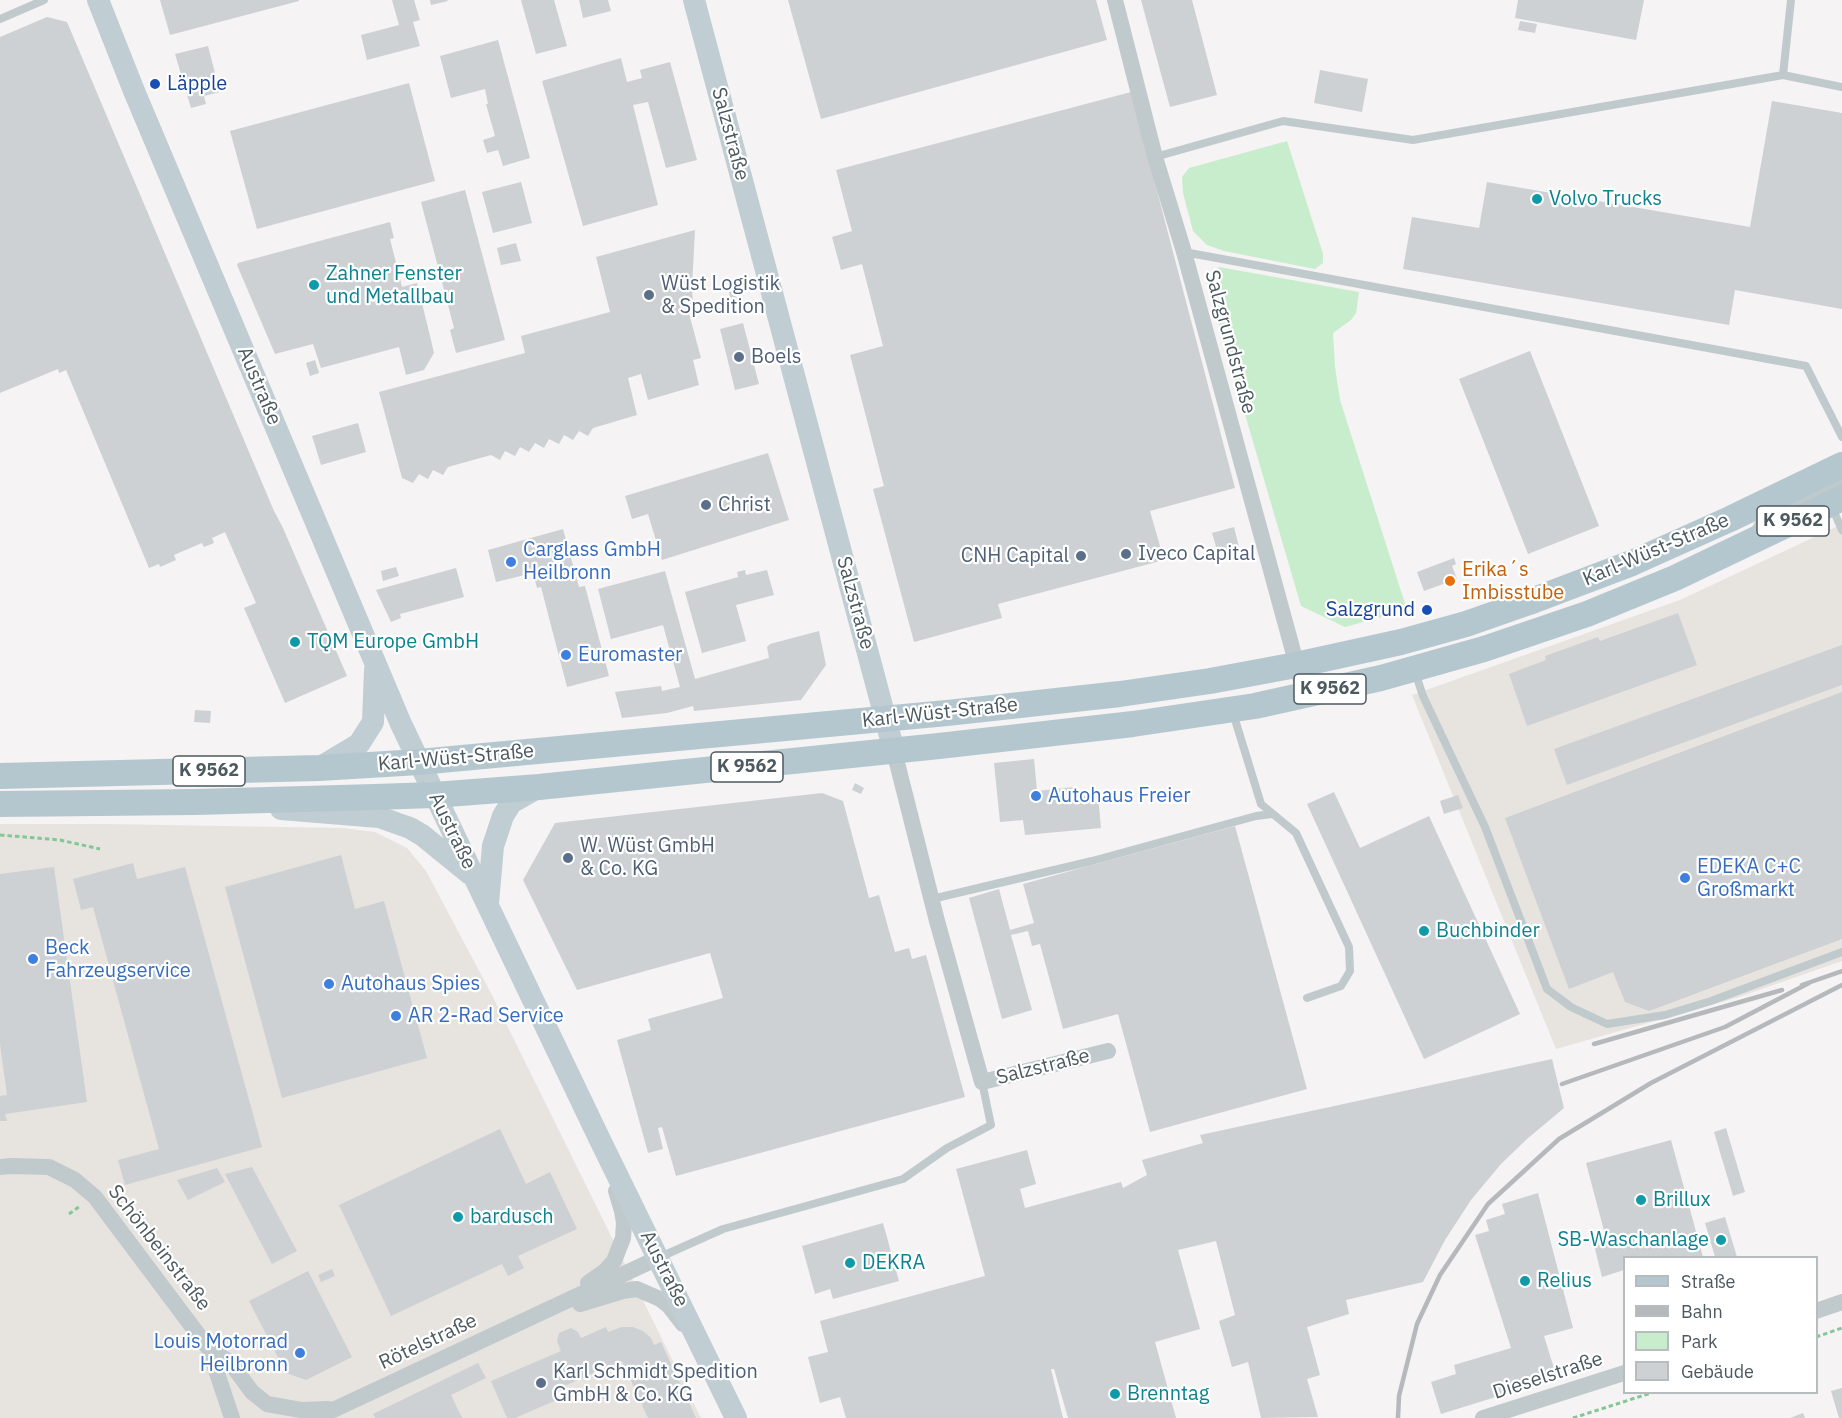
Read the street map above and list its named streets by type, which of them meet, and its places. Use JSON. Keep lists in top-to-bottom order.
{
  "streets": {
    "main road": [
      "Salzstraße",
      "Austraße",
      "K 9562",
      "Karl-Wüst-Straße"
    ],
    "street": [
      "Salzgrundstraße",
      "Schönbeinstraße",
      "Rötelstraße",
      "Dieselstraße"
    ]
  },
  "crossings": [
    ["Salzstraße", "Karl-Wüst-Straße"],
    ["Salzgrundstraße", "Karl-Wüst-Straße"],
    ["Austraße", "Karl-Wüst-Straße"],
    ["Austraße", "Rötelstraße"],
    ["Schönbeinstraße", "Rötelstraße"]
  ],
  "places": [
    "Läpple",
    "Volvo Trucks",
    "Zahner Fenster und Metallbau",
    "Wüst Logistik & Spedition",
    "Boels",
    "Christ",
    "Iveco Capital",
    "CNH Capital",
    "Carglass GmbH Heilbronn",
    "Erika´s Imbisstube",
    "Salzgrund",
    "TQM Europe GmbH",
    "Euromaster",
    "Autohaus Freier",
    "W. Wüst GmbH & Co. KG",
    "EDEKA C+C Großmarkt",
    "Buchbinder",
    "Beck Fahrzeugservice",
    "Autohaus Spies",
    "AR 2-Rad Service",
    "Brillux",
    "bardusch",
    "SB-Waschanlage",
    "DEKRA",
    "Relius",
    "Louis Motorrad Heilbronn",
    "Karl Schmidt Spedition GmbH & Co. KG",
    "Brenntag"
  ],
  "legend": [
    "Straße",
    "Bahn",
    "Park",
    "Gebäude"
  ]
}
